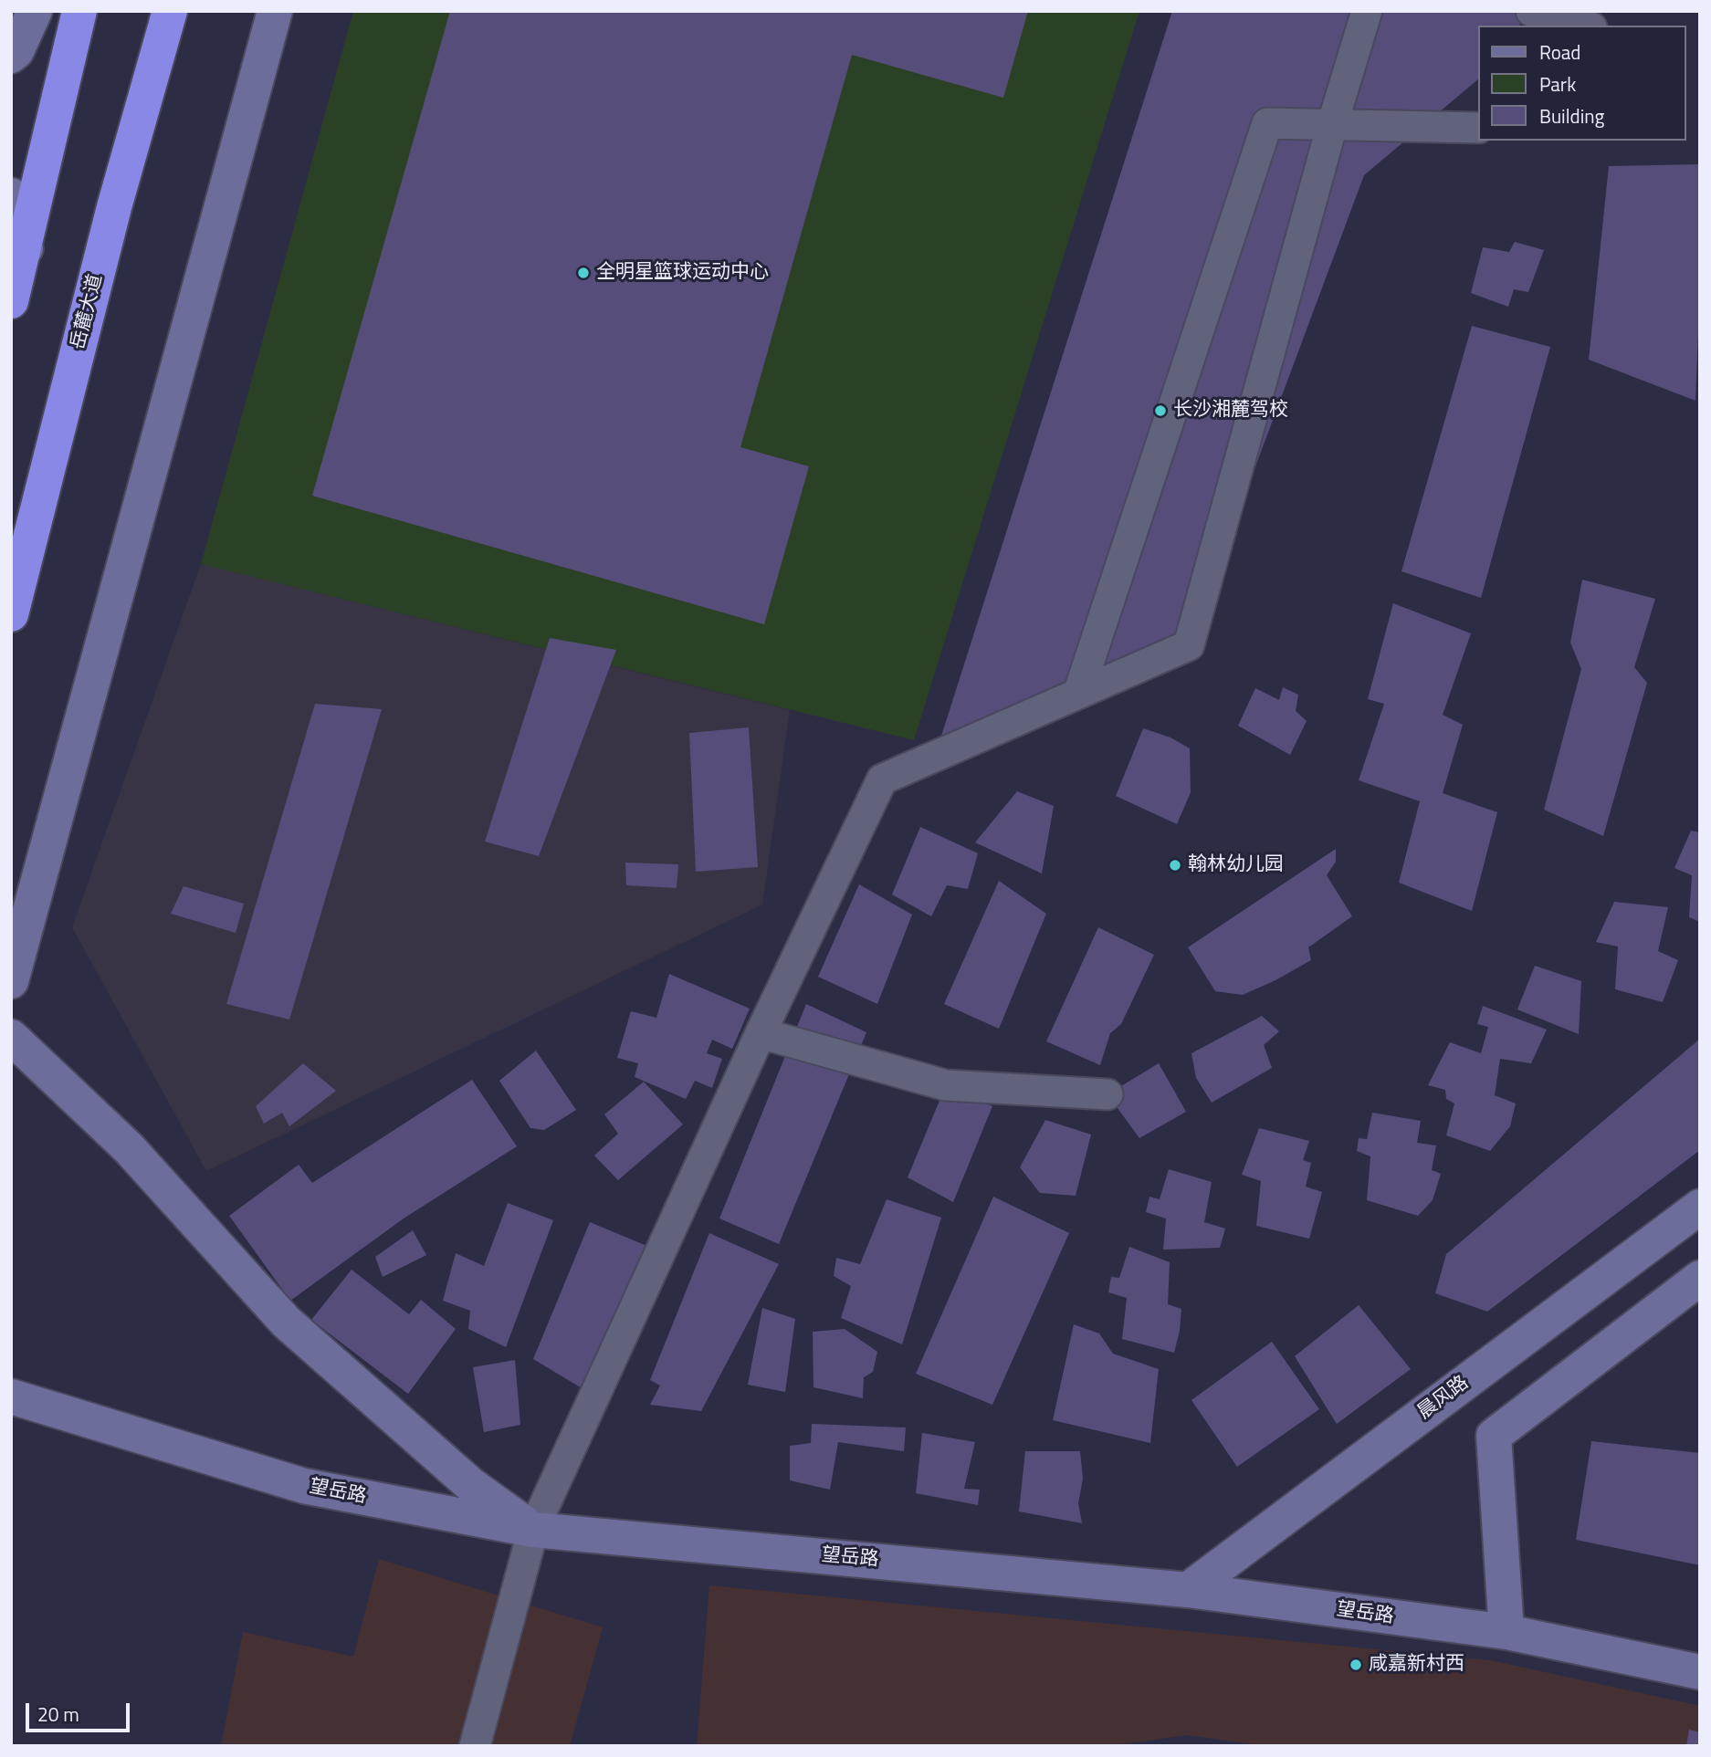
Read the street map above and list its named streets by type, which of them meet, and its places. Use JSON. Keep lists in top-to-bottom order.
{
  "streets": {
    "highway": ["岳麓大道"],
    "street": ["晨风路", "望岳路"]
  },
  "crossings": [
    ["晨风路", "望岳路"]
  ],
  "places": [
    "全明星篮球运动中心",
    "长沙湘麓驾校",
    "翰林幼儿园",
    "咸嘉新村西"
  ],
  "legend": ["Road", "Park", "Building"],
  "scale_bar": "20 m"
}
